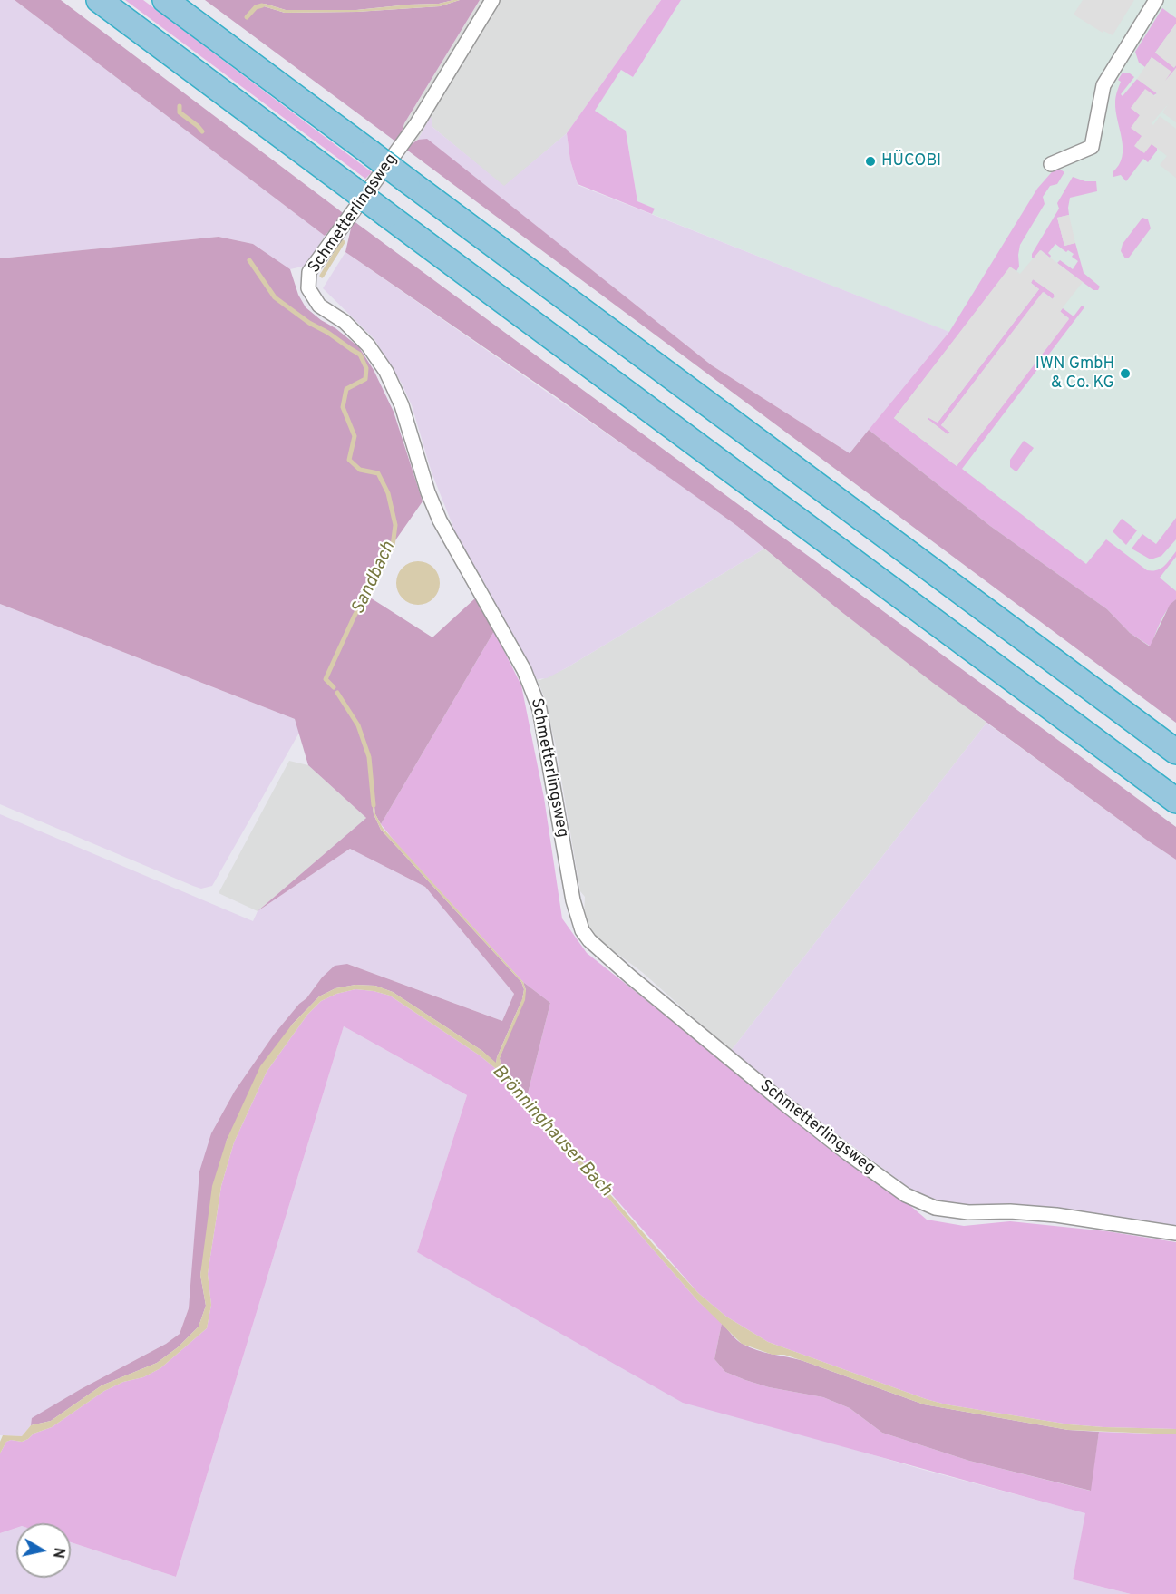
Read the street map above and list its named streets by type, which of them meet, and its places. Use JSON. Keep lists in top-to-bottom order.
{
  "streets": {
    "street": ["Schmetterlingsweg"]
  },
  "water": ["Sandbach", "Brönninghauser Bach"],
  "places": ["HÜCOBI", "IWN GmbH & Co. KG"],
  "north": "right"
}
